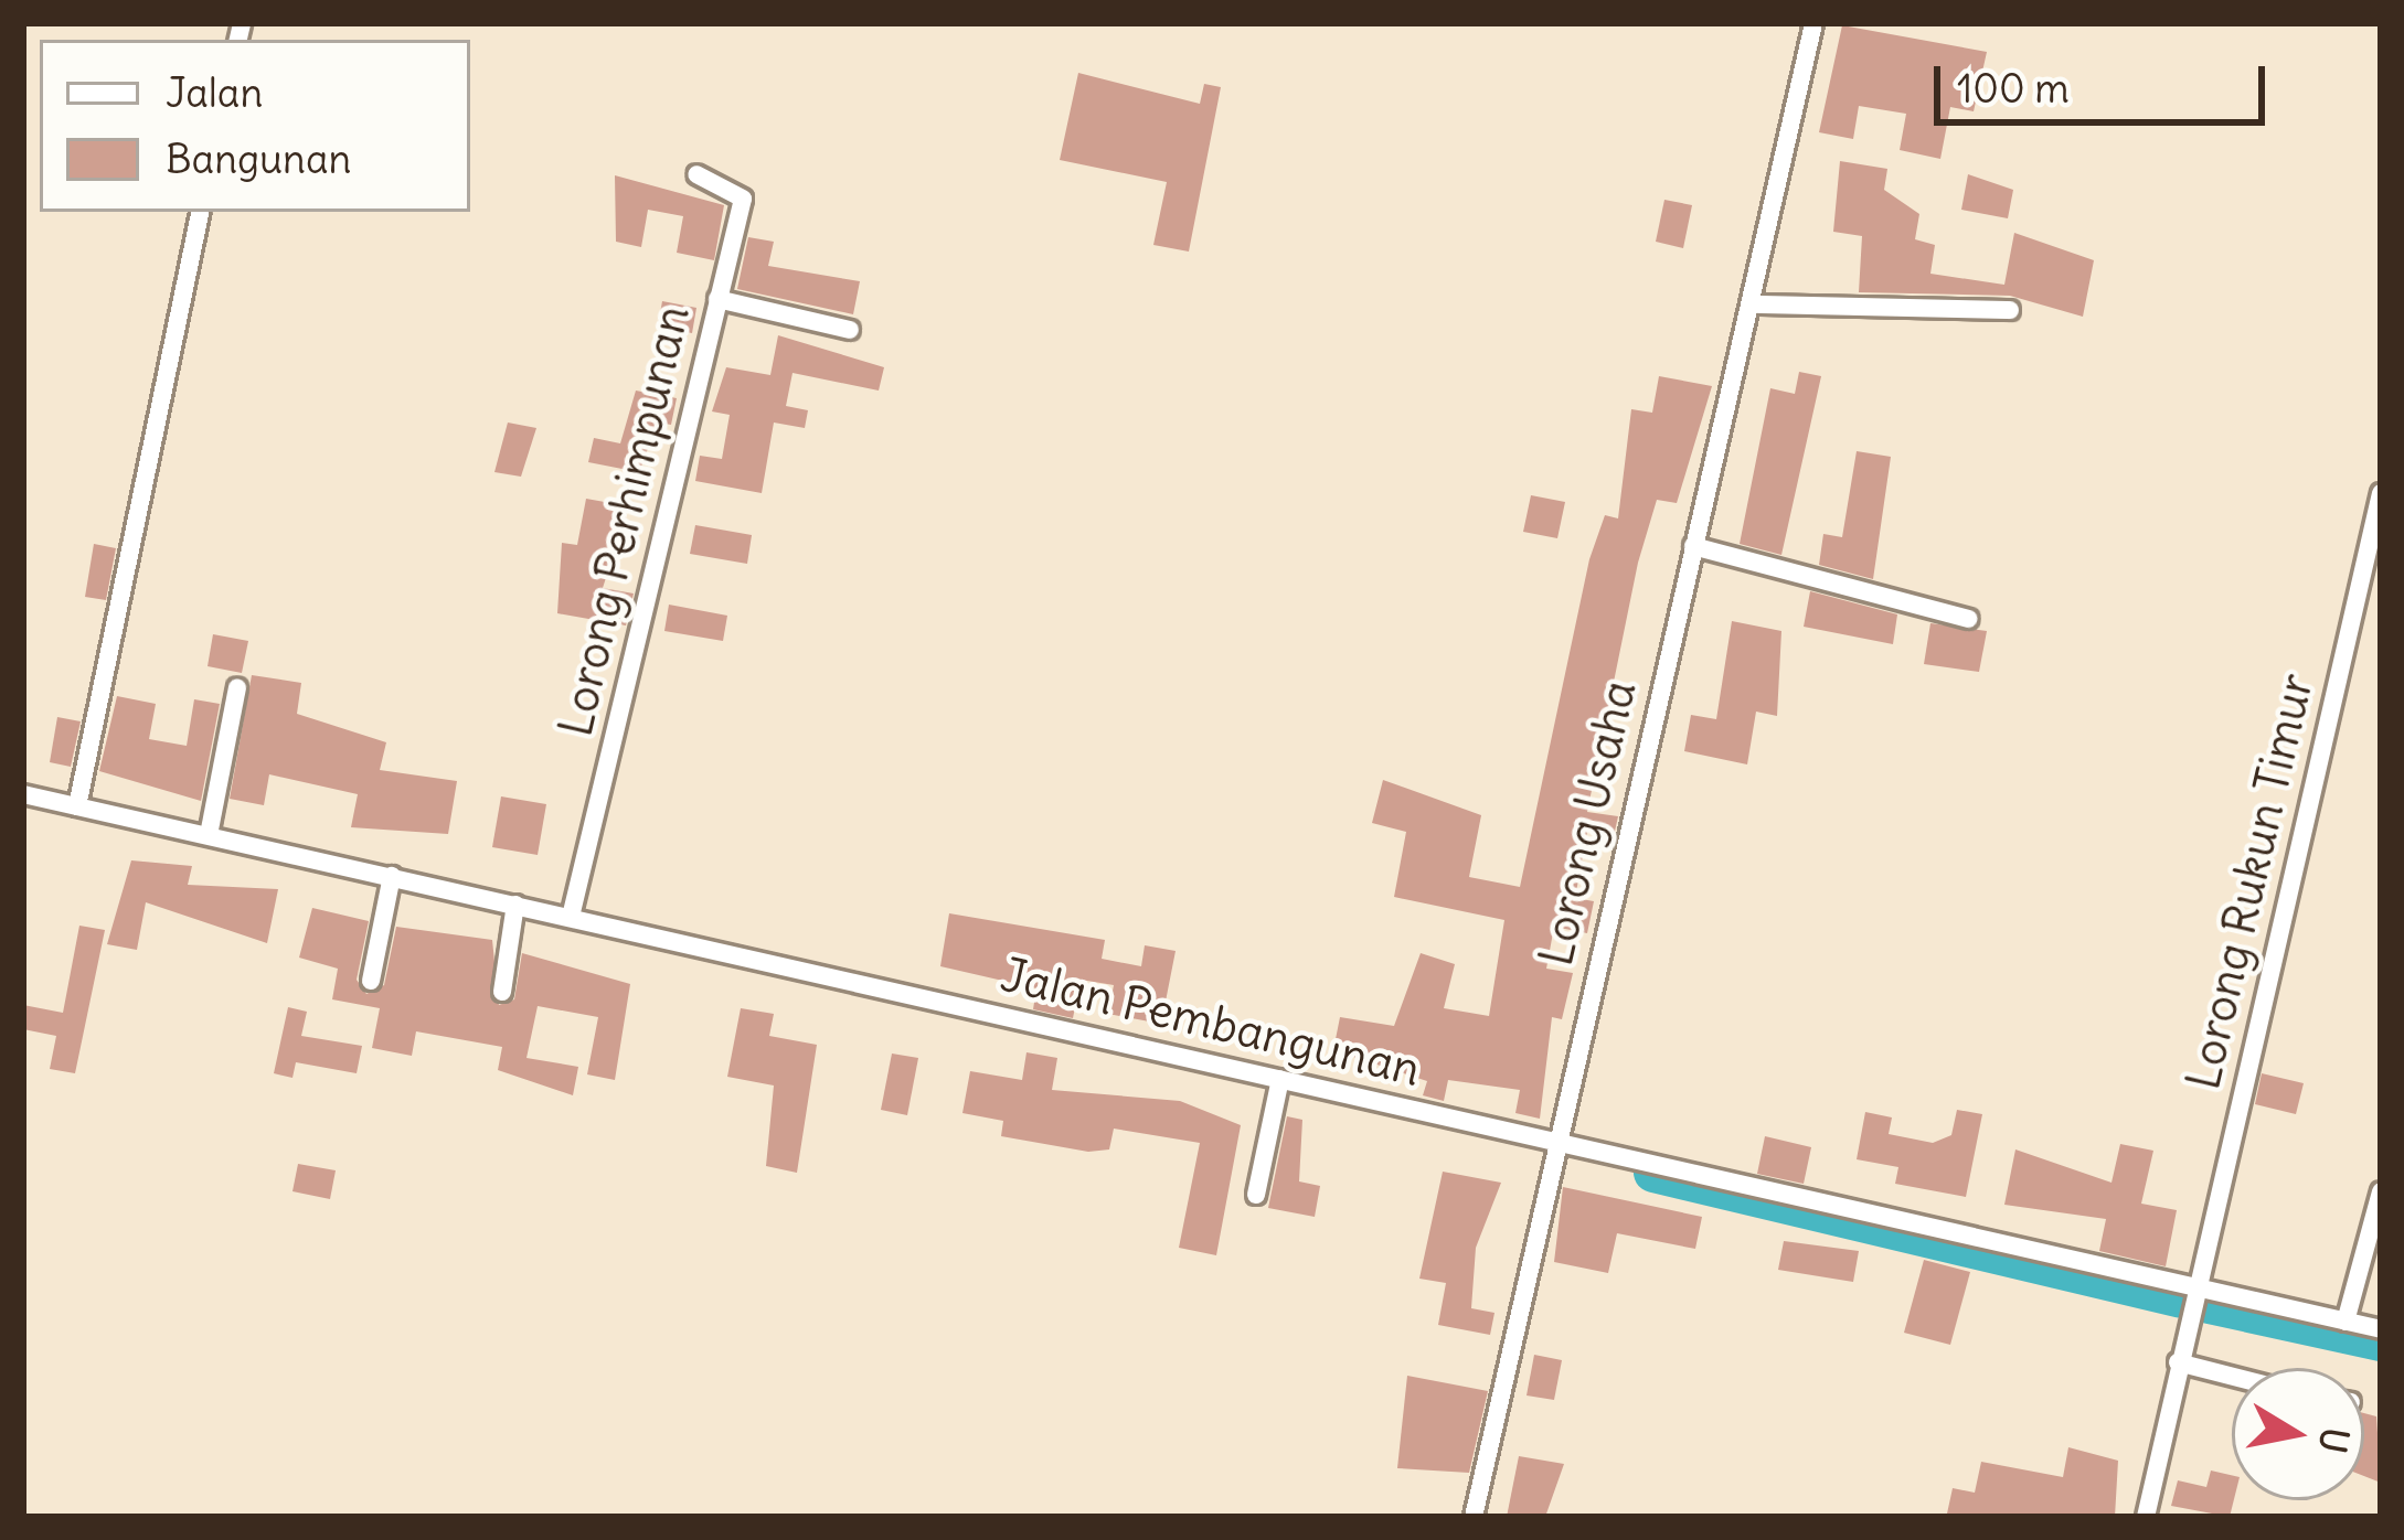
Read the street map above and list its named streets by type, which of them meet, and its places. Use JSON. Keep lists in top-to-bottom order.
{
  "streets": {
    "street": [
      "Lorong Perhimpunan",
      "Lorong Usaha",
      "Lorong Rukun Timur",
      "Jalan Pembangunan"
    ]
  },
  "crossings": [
    ["Lorong Perhimpunan", "Jalan Pembangunan"],
    ["Lorong Usaha", "Jalan Pembangunan"],
    ["Lorong Rukun Timur", "Jalan Pembangunan"]
  ],
  "legend": ["Jalan", "Bangunan"],
  "scale_bar": "100 m",
  "north": "right"
}
